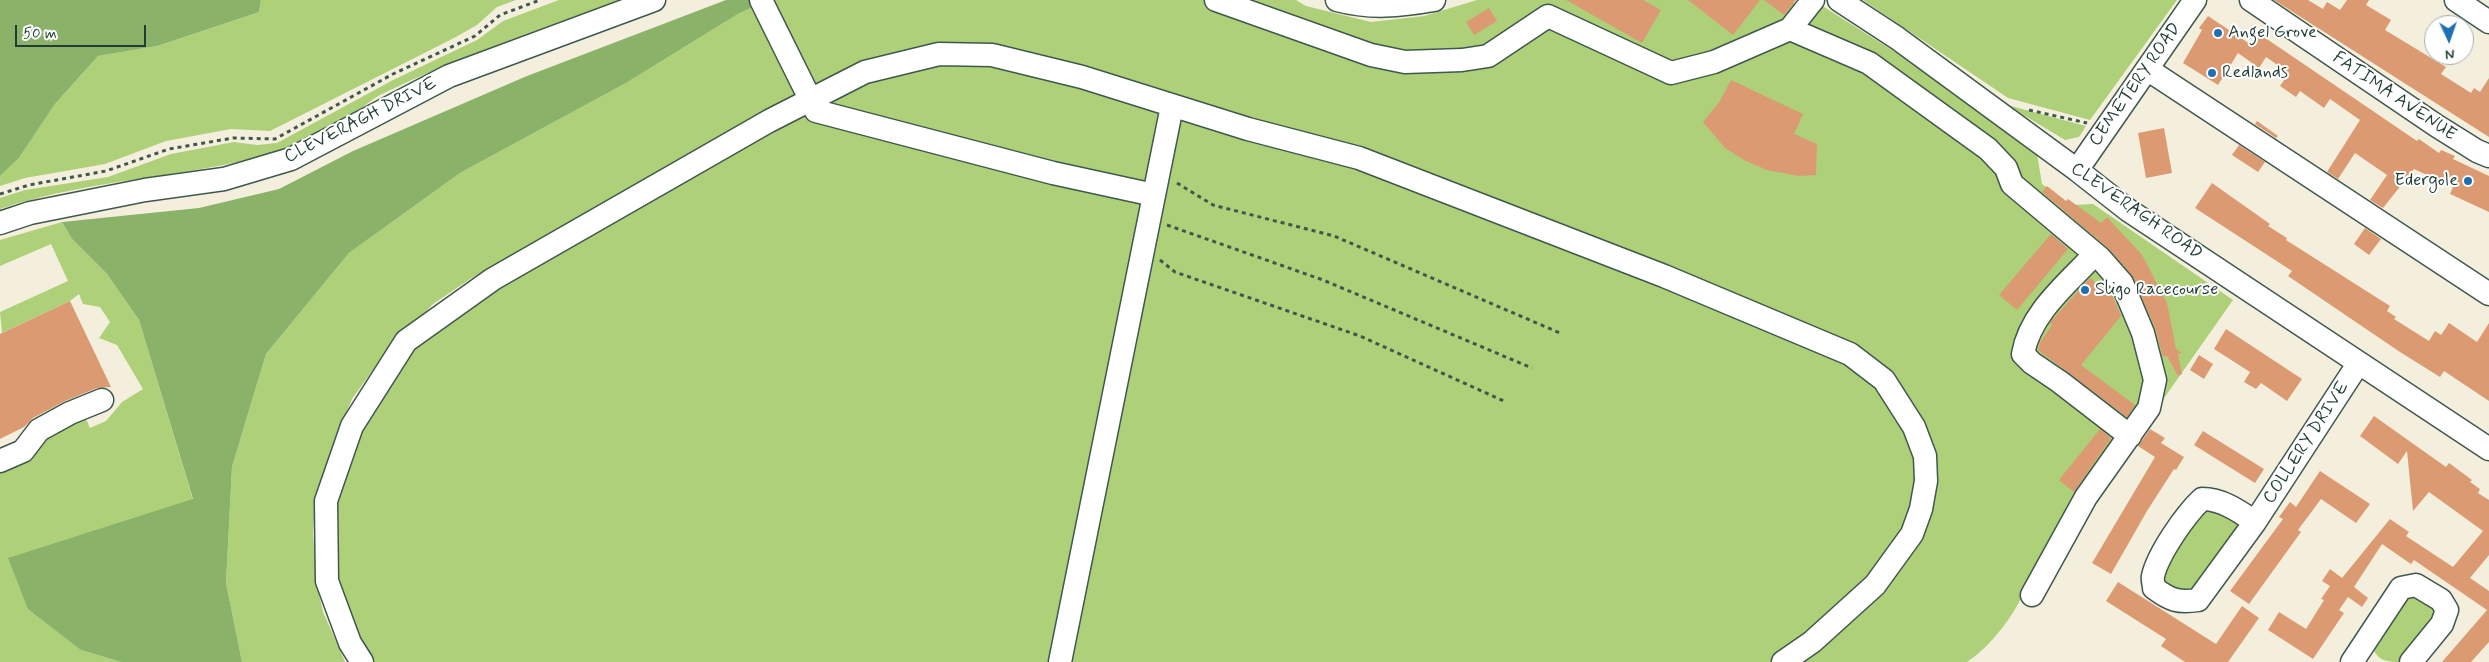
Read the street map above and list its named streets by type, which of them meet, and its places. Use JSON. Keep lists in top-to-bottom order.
{
  "streets": {
    "street": [
      "CEMETERY ROAD",
      "FATIMA AVENUE",
      "CLEVERAGH DRIVE",
      "CLEVERAGH ROAD",
      "COLLERY DRIVE"
    ]
  },
  "crossings": [
    ["CEMETERY ROAD", "CLEVERAGH ROAD"],
    ["CLEVERAGH ROAD", "COLLERY DRIVE"]
  ],
  "places": [
    "Angel Grove",
    "Redlands",
    "Edergole",
    "Sligo Racecourse"
  ],
  "scale_bar": "50 m",
  "north": "bottom"
}
